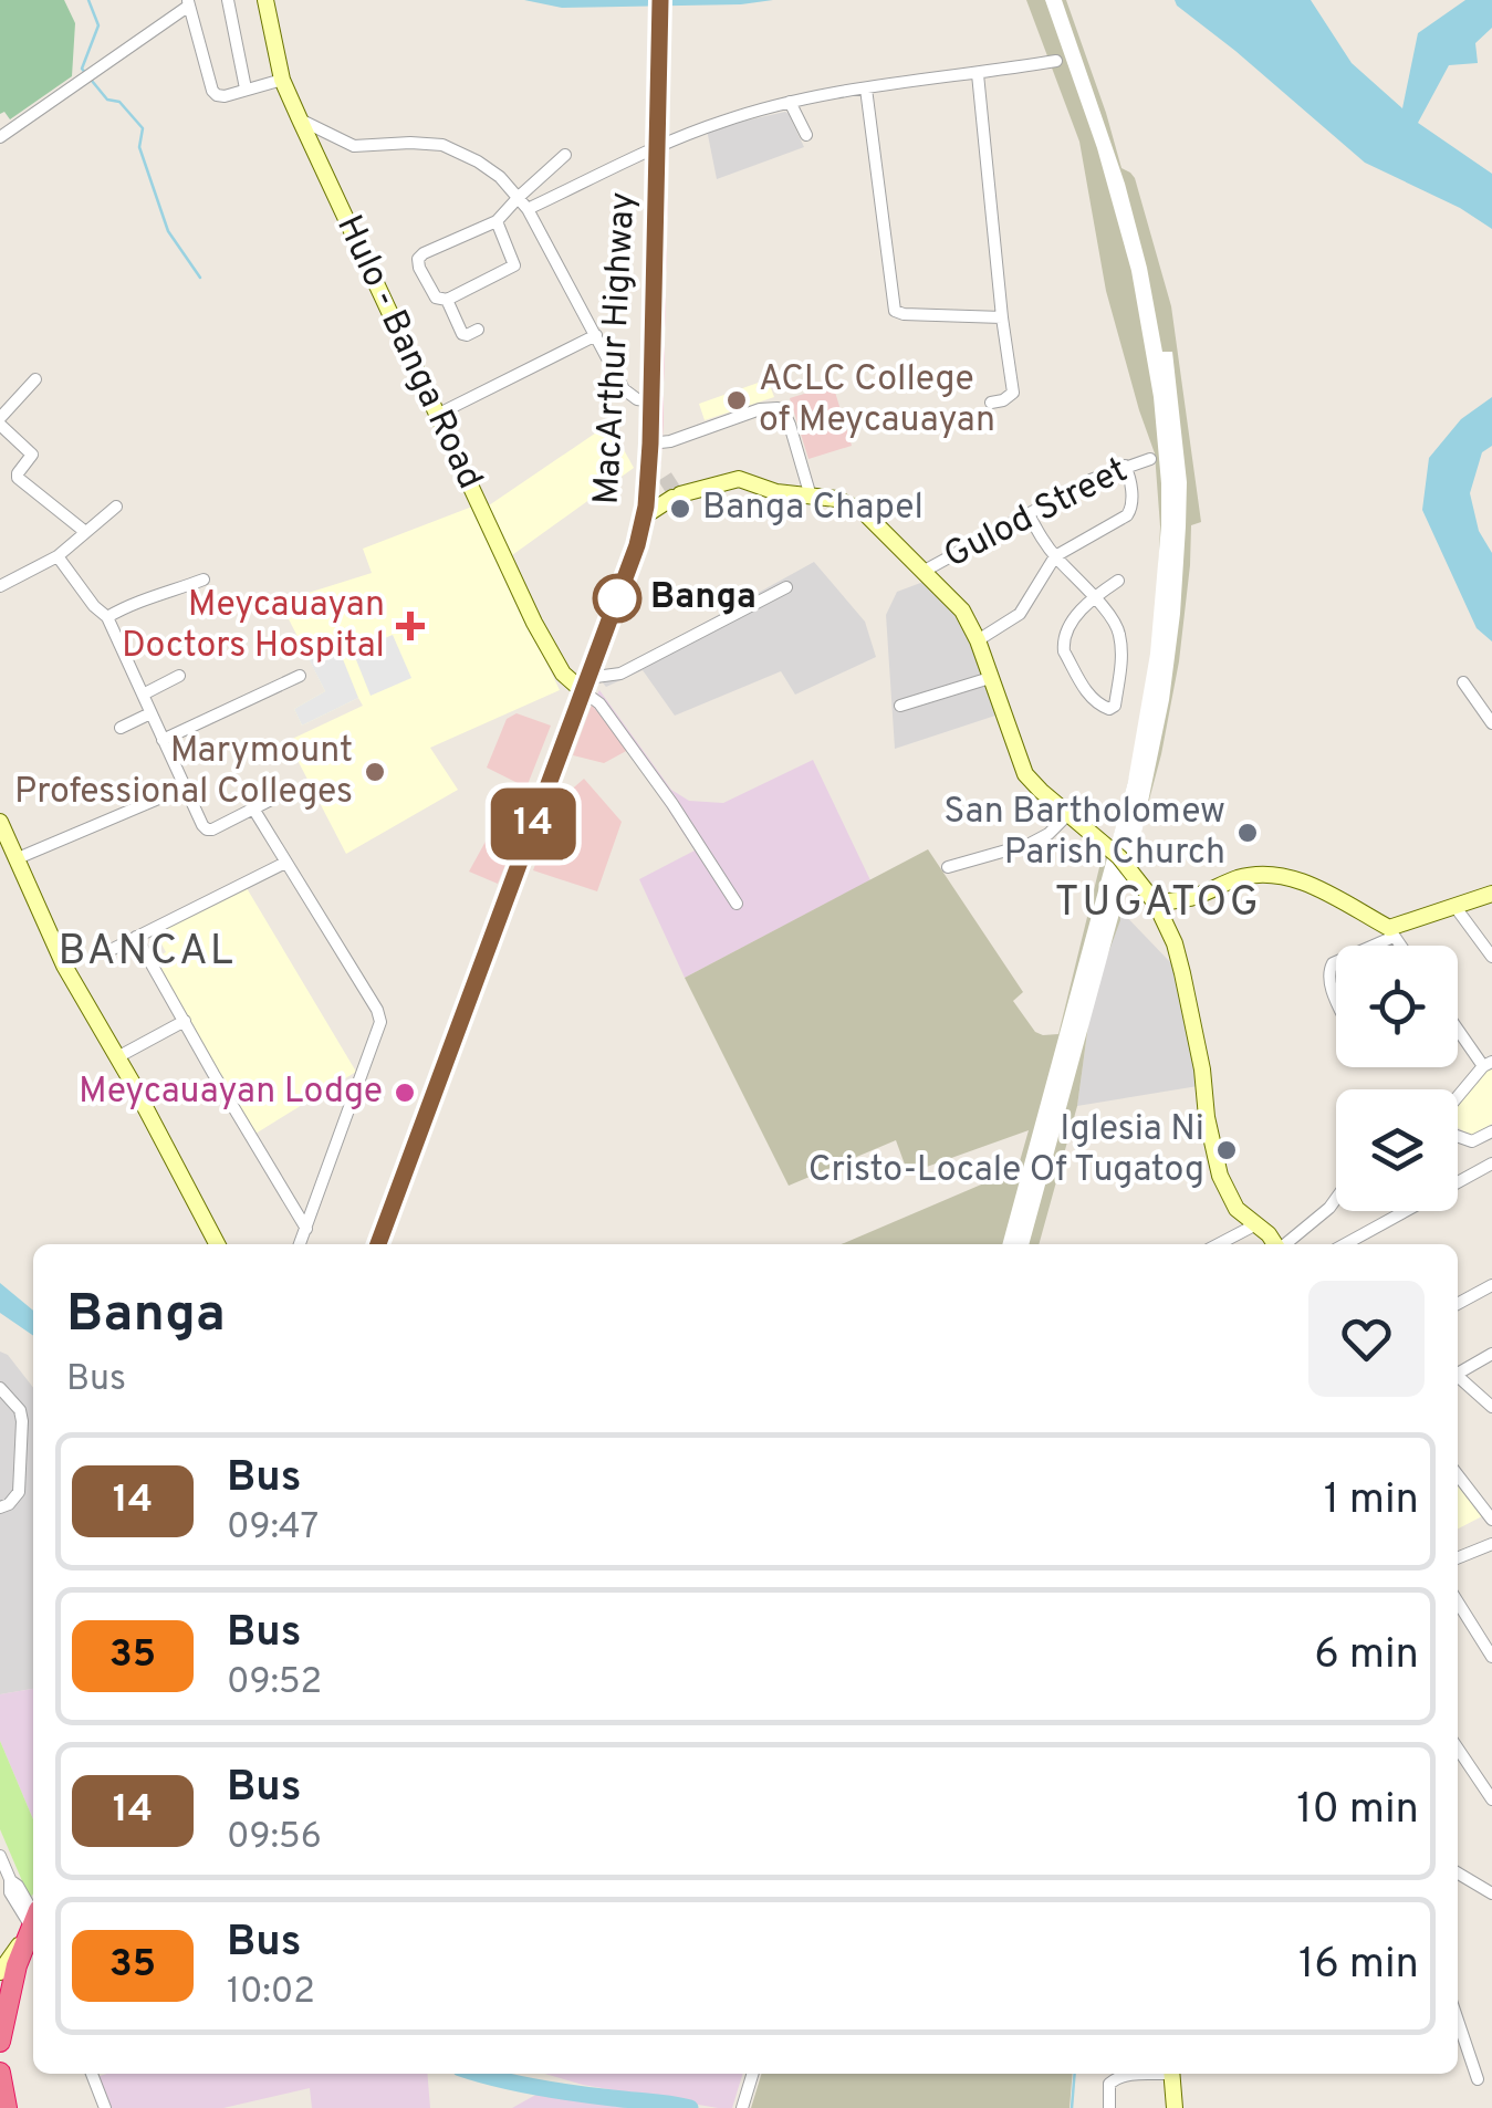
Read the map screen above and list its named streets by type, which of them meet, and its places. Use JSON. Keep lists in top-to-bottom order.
{
  "streets": {
    "highway": ["MacArthur Highway"],
    "street": ["Hulo - Banga Road", "Gulod Street"]
  },
  "crossings": [
    ["MacArthur Highway", "Hulo - Banga Road"]
  ],
  "districts": ["TUGATOG", "BANCAL"],
  "places": {
    "other": [
      "ACLC College of Meycauayan",
      "Banga Chapel",
      "Banga",
      "Marymount Professional Colleges",
      "San Bartholomew Parish Church",
      "Meycauayan Lodge",
      "Iglesia Ni Cristo-Locale Of Tugatog"
    ],
    "health": ["Meycauayan Doctors Hospital"]
  },
  "lines": ["bus line 14"],
  "page": {
    "on_map": "14",
    "heading": ["Banga", "Bus"],
    "list": [
      {
        "mark": "14",
        "name": "Bus",
        "note": "09:47",
        "value": "1 min"
      },
      {
        "mark": "35",
        "name": "Bus",
        "note": "09:52",
        "value": "6 min"
      },
      {
        "mark": "14",
        "name": "Bus",
        "note": "09:56",
        "value": "10 min"
      },
      {
        "mark": "35",
        "name": "Bus",
        "note": "10:02",
        "value": "16 min"
      }
    ]
  }
}
